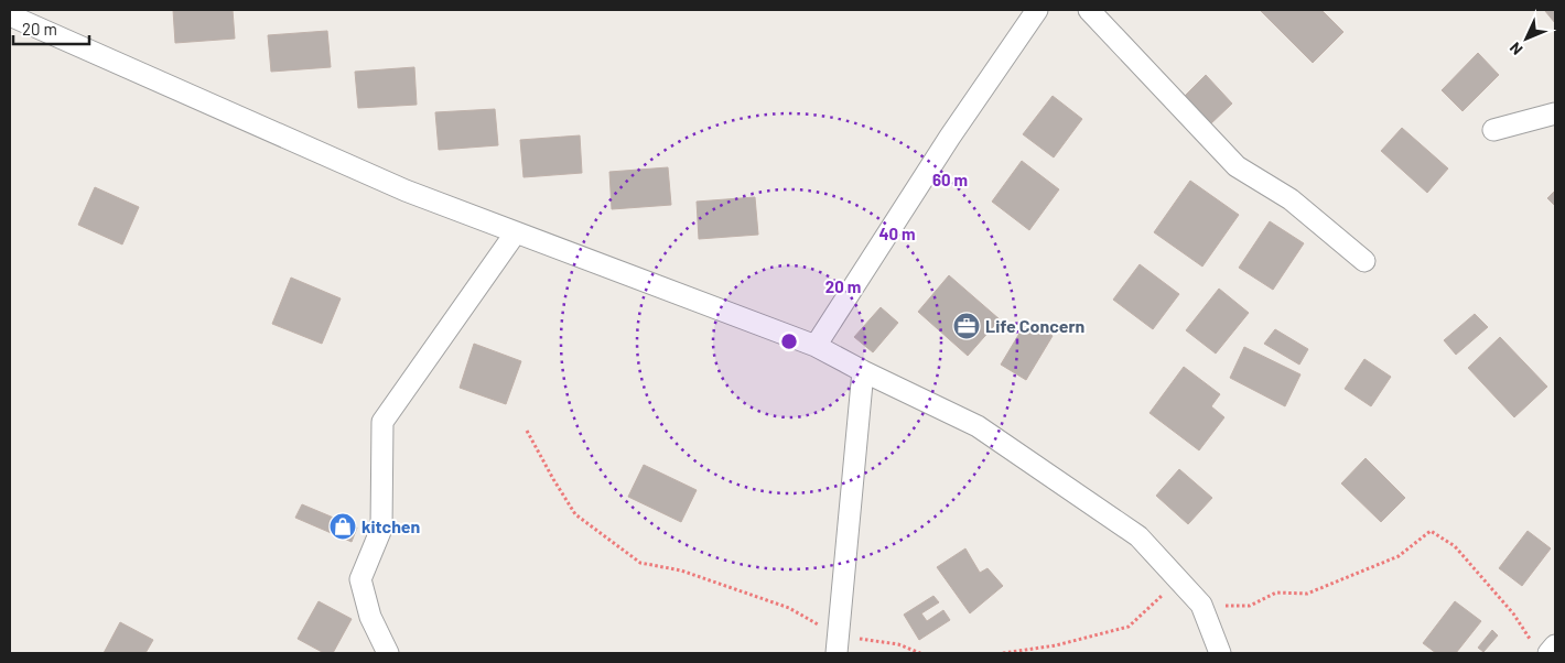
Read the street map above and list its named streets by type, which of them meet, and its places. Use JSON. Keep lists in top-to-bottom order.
{
  "places": {
    "office": ["Life Concern"],
    "shop": ["kitchen"]
  },
  "scale_bar": "20 m",
  "north": "bottom left",
  "rings": ["60 m", "40 m", "20 m"]
}
